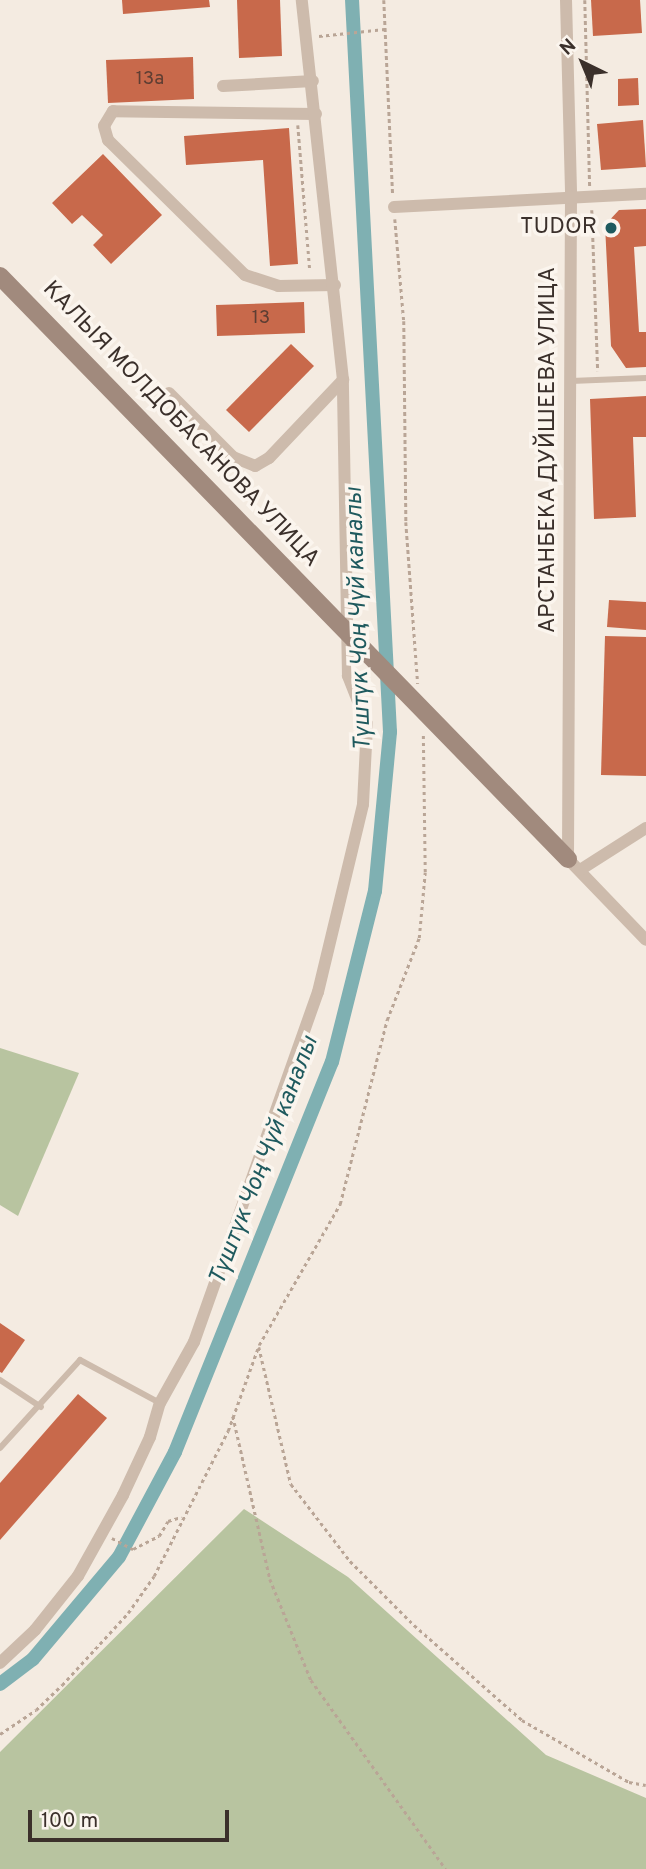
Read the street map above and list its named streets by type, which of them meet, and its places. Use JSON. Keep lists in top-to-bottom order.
{
  "streets": {
    "street": ["КАЛЫЯ МОЛДОБАСАНОВА УЛИЦА", "АРСТАНБЕКА ДУЙШЕЕВА УЛИЦА"]
  },
  "crossings": [
    ["КАЛЫЯ МОЛДОБАСАНОВА УЛИЦА", "АРСТАНБЕКА ДУЙШЕЕВА УЛИЦА"]
  ],
  "water": ["Түштүк Чоң Чүй каналы"],
  "places": ["TUDOR"],
  "house_numbers": ["13а", "13"],
  "scale_bar": "100 m",
  "north": "top left"
}
